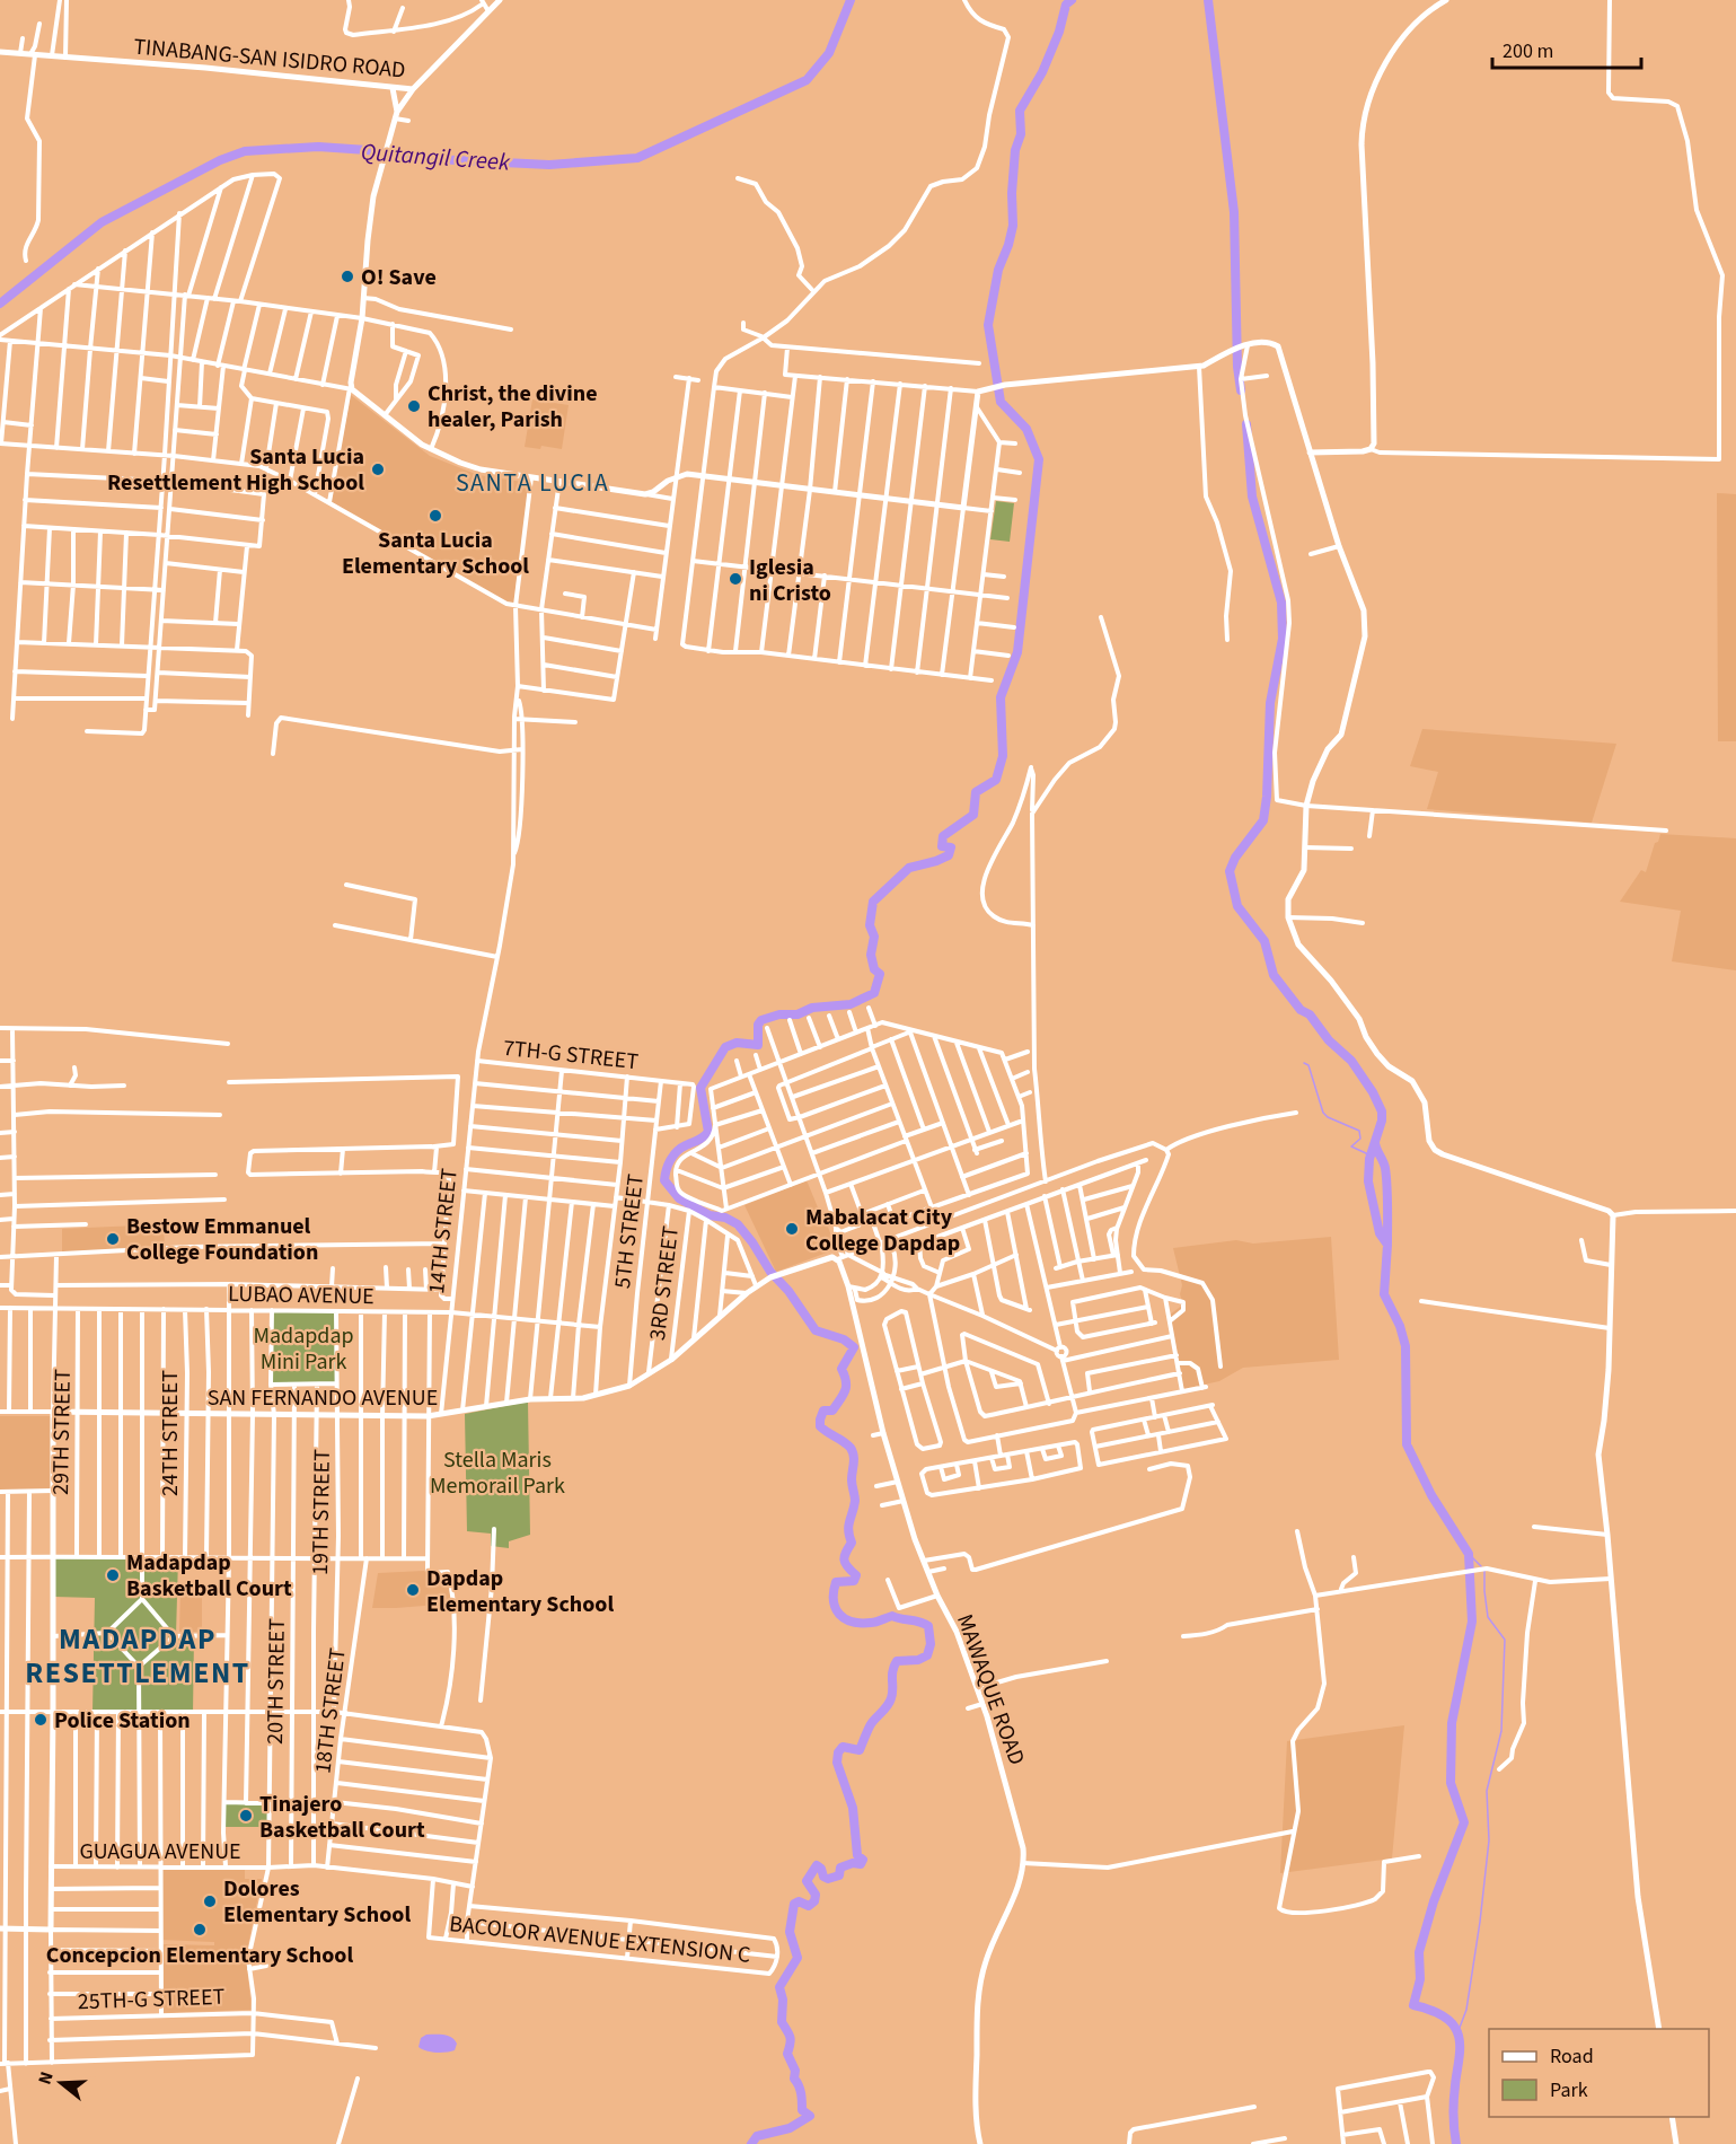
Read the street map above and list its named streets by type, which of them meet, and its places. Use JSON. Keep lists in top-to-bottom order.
{
  "streets": {
    "street": [
      "TINABANG-SAN ISIDRO ROAD",
      "7TH-G STREET",
      "14TH STREET",
      "5TH STREET",
      "3RD STREET",
      "LUBAO AVENUE",
      "SAN FERNANDO AVENUE",
      "29TH STREET",
      "24TH STREET",
      "19TH STREET",
      "20TH STREET",
      "MAWAQUE ROAD",
      "18TH STREET",
      "GUAGUA AVENUE",
      "BACOLOR AVENUE EXTENSION C",
      "25TH-G STREET"
    ]
  },
  "crossings": [
    ["7TH-G STREET", "14TH STREET"],
    ["7TH-G STREET", "5TH STREET"],
    ["14TH STREET", "LUBAO AVENUE"],
    ["14TH STREET", "SAN FERNANDO AVENUE"],
    ["5TH STREET", "SAN FERNANDO AVENUE"],
    ["3RD STREET", "SAN FERNANDO AVENUE"],
    ["LUBAO AVENUE", "29TH STREET"],
    ["LUBAO AVENUE", "24TH STREET"],
    ["LUBAO AVENUE", "19TH STREET"],
    ["LUBAO AVENUE", "18TH STREET"],
    ["SAN FERNANDO AVENUE", "29TH STREET"],
    ["SAN FERNANDO AVENUE", "24TH STREET"],
    ["SAN FERNANDO AVENUE", "19TH STREET"],
    ["SAN FERNANDO AVENUE", "20TH STREET"],
    ["SAN FERNANDO AVENUE", "MAWAQUE ROAD"],
    ["SAN FERNANDO AVENUE", "18TH STREET"],
    ["20TH STREET", "GUAGUA AVENUE"],
    ["18TH STREET", "GUAGUA AVENUE"],
    ["GUAGUA AVENUE", "BACOLOR AVENUE EXTENSION C"]
  ],
  "districts": ["SANTA LUCIA", "MADAPDAP RESETTLEMENT"],
  "water": ["Quitangil Creek"],
  "parks": ["Madapdap Mini Park", "Stella Maris Memorail Park"],
  "places": [
    "O! Save",
    "Christ, the divine healer, Parish",
    "Santa Lucia Resettlement High School",
    "Santa Lucia Elementary School",
    "Iglesia ni Cristo",
    "Mabalacat City College Dapdap",
    "Bestow Emmanuel College Foundation",
    "Madapdap Basketball Court",
    "Dapdap Elementary School",
    "Police Station",
    "Tinajero Basketball Court",
    "Dolores Elementary School",
    "Concepcion Elementary School"
  ],
  "legend": ["Road", "Park"],
  "scale_bar": "200 m",
  "north": "left"
}
